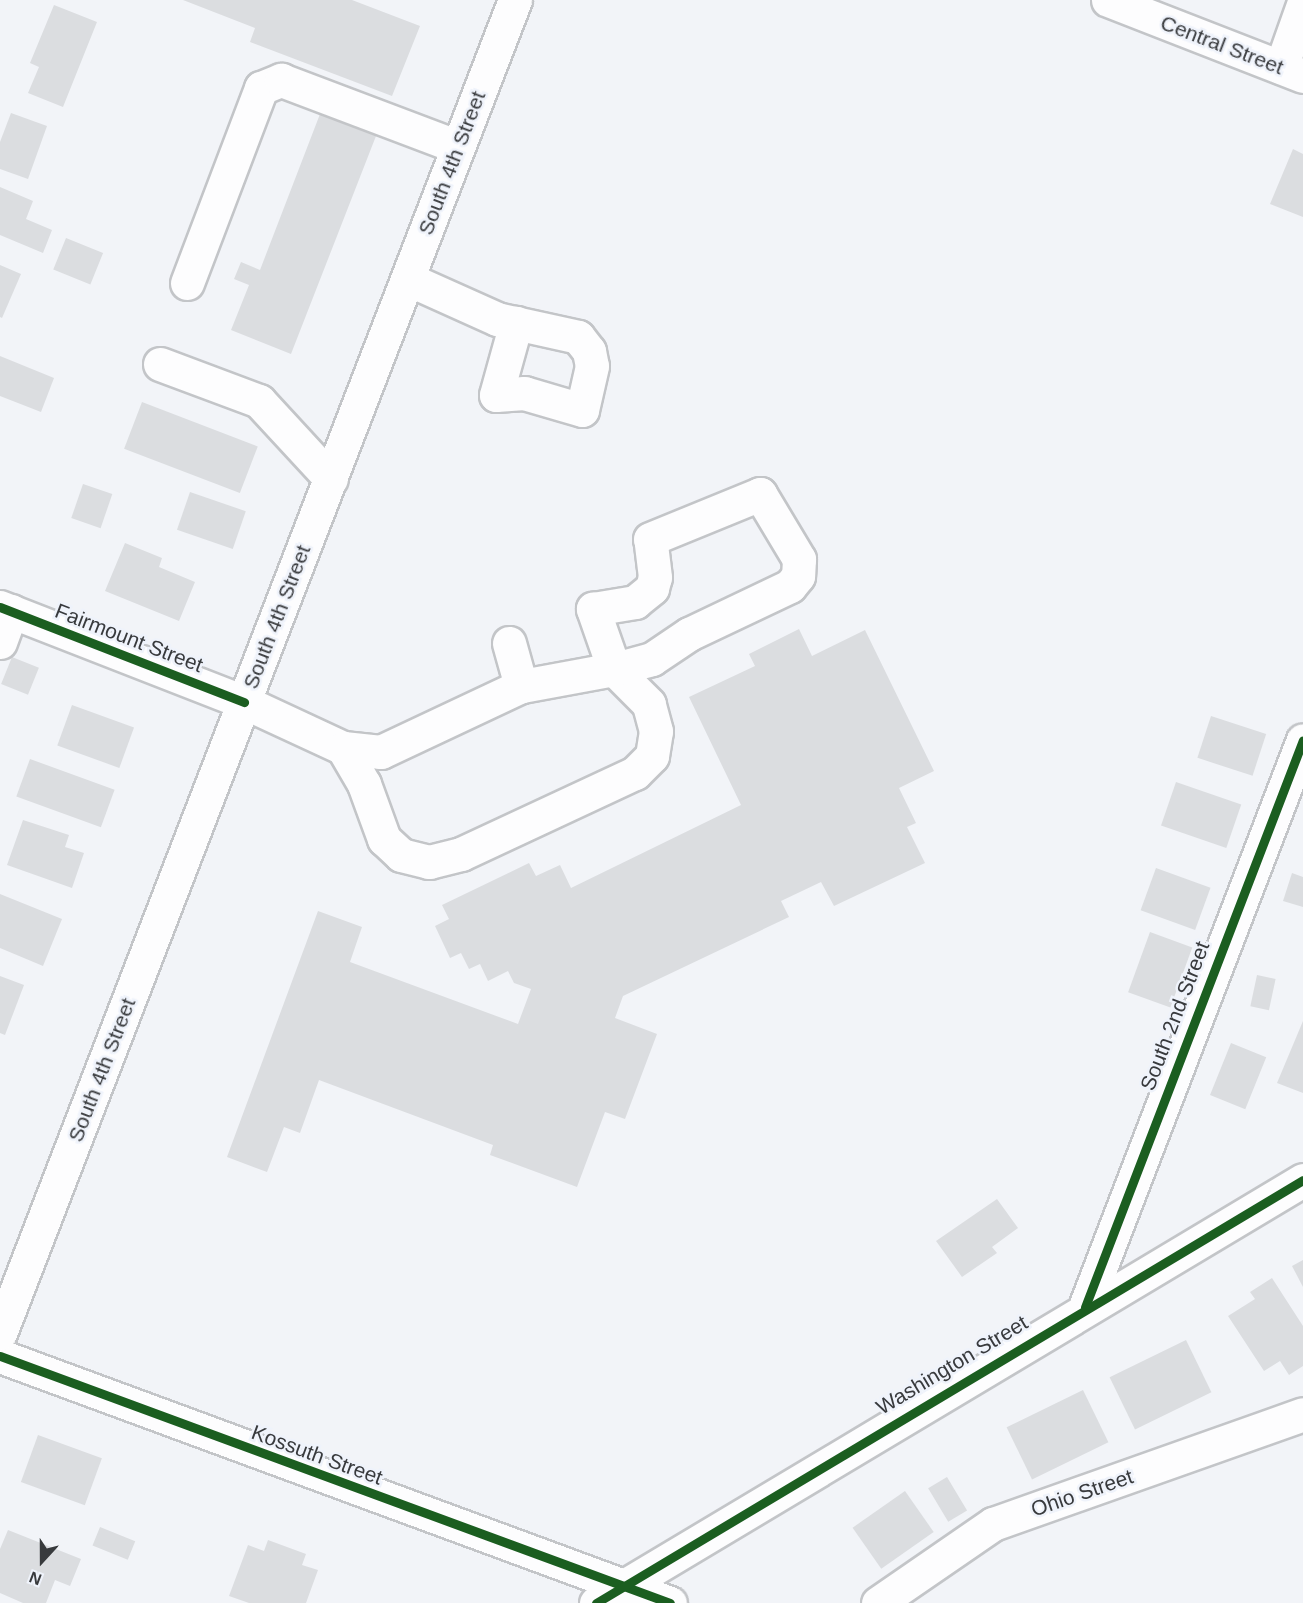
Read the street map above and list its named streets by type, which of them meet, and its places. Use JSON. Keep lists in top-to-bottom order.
{
  "streets": {
    "street": [
      "Central Street",
      "South 4th Street",
      "Fairmount Street",
      "South 2nd Street",
      "Washington Street",
      "Kossuth Street",
      "Ohio Street"
    ]
  },
  "crossings": [
    ["South 4th Street", "Fairmount Street"],
    ["South 2nd Street", "Washington Street"],
    ["Washington Street", "Kossuth Street"]
  ],
  "north": "bottom"
}
